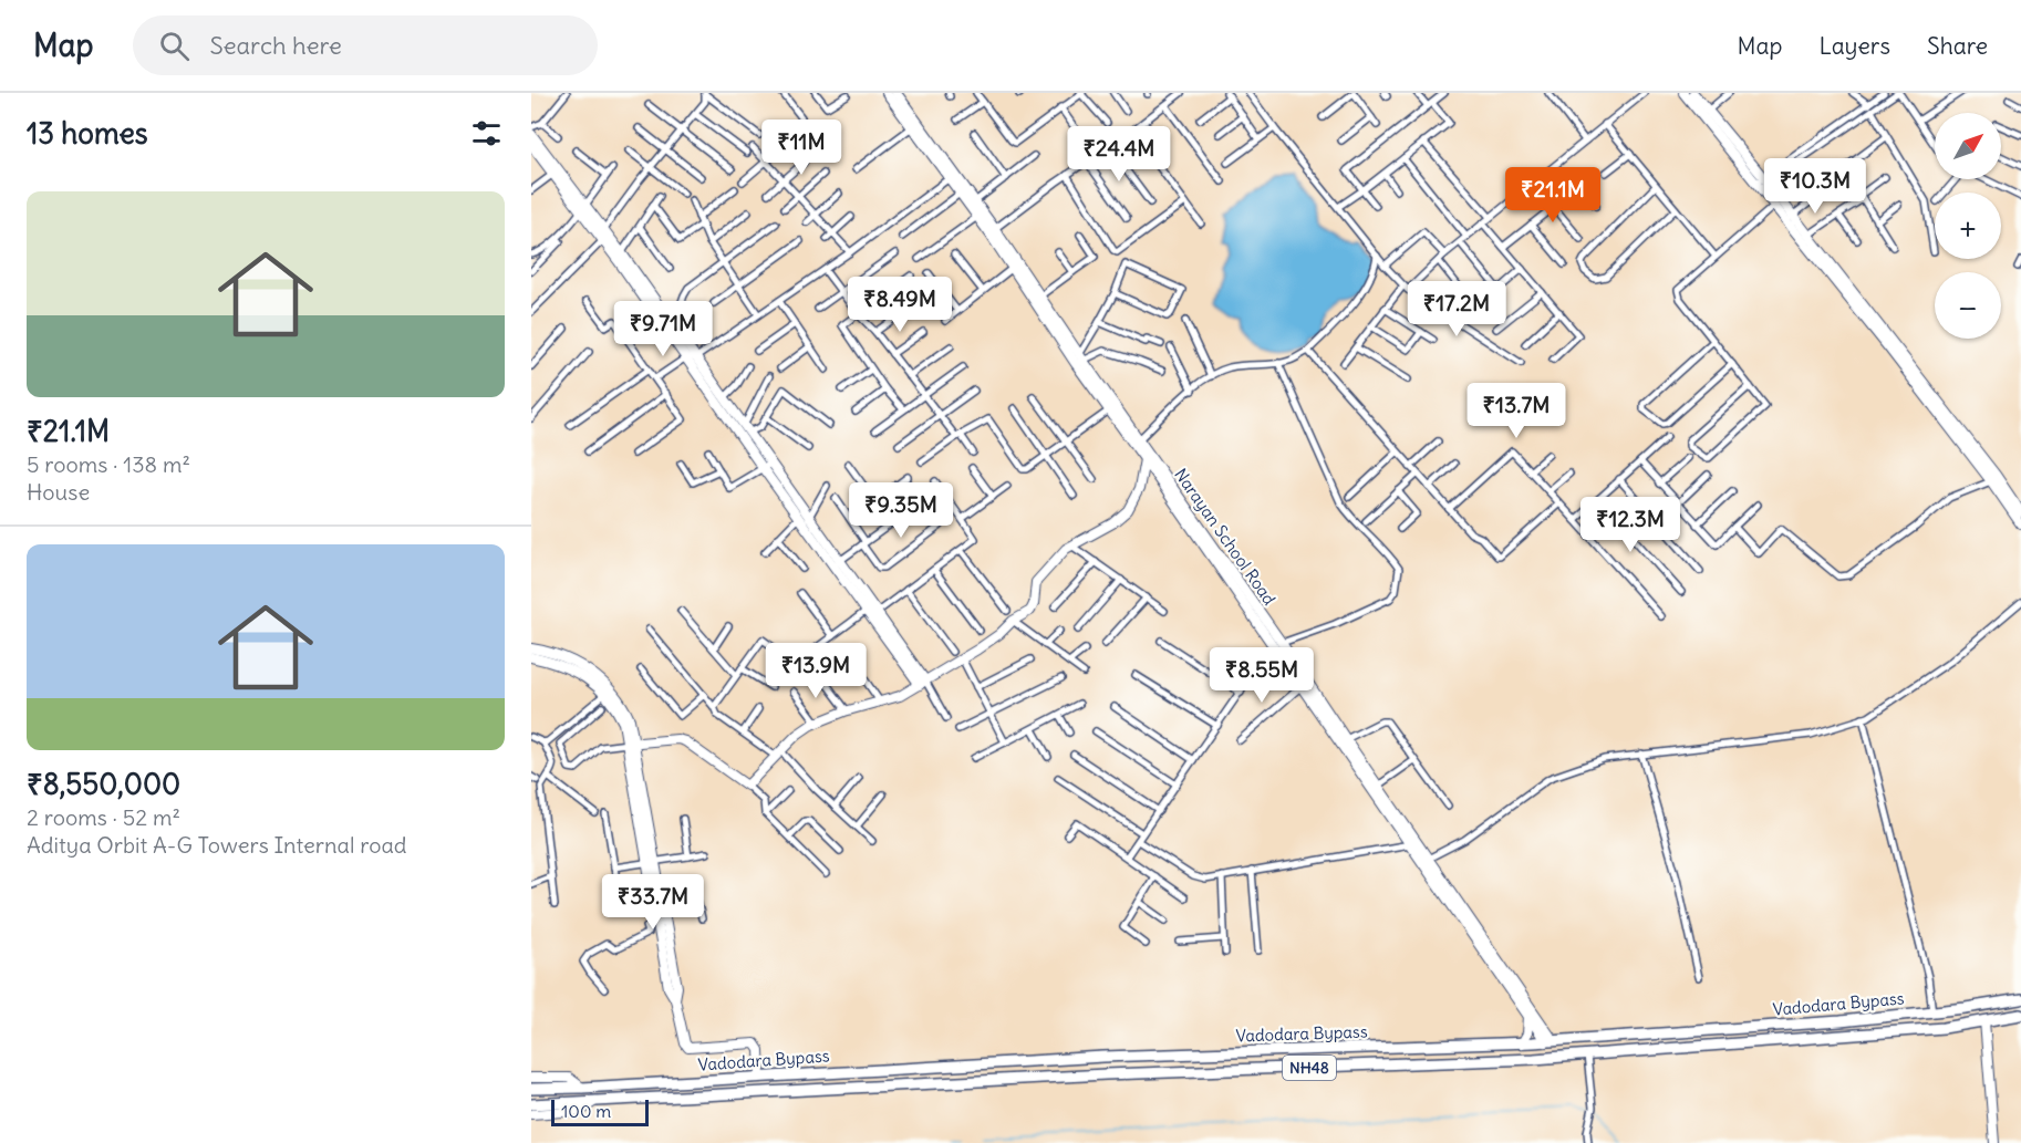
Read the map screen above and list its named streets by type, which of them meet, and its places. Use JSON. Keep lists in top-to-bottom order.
{
  "streets": {
    "highway": ["Vadodara Bypass", "NH48"],
    "street": ["Narayan School Road"]
  },
  "crossings": [
    ["Narayan School Road", "Vadodara Bypass"],
    ["Vadodara Bypass", "NH48"]
  ],
  "scale_bar": "100 m",
  "north": "top right",
  "page": {
    "header": "Map",
    "search": "Search here",
    "nav": ["Map", "Layers", "Share"],
    "heading": "13 homes",
    "map_buttons": ["+", "−"],
    "price": [
      "₹11M",
      "₹24.4M",
      "₹10.3M",
      "₹21.1M",
      "₹8.49M",
      "₹17.2M",
      "₹9.71M",
      "₹13.7M",
      "₹9.35M",
      "₹12.3M",
      "₹13.9M",
      "₹8.55M",
      "₹33.7M"
    ],
    "list": [
      {
        "name": "₹21.1M",
        "note": "5 rooms · 138 m² · House"
      },
      {
        "name": "₹8,550,000",
        "note": "2 rooms · 52 m² · Aditya Orbit A-G Towers Internal road"
      }
    ],
    "scale": "100 m"
  }
}
